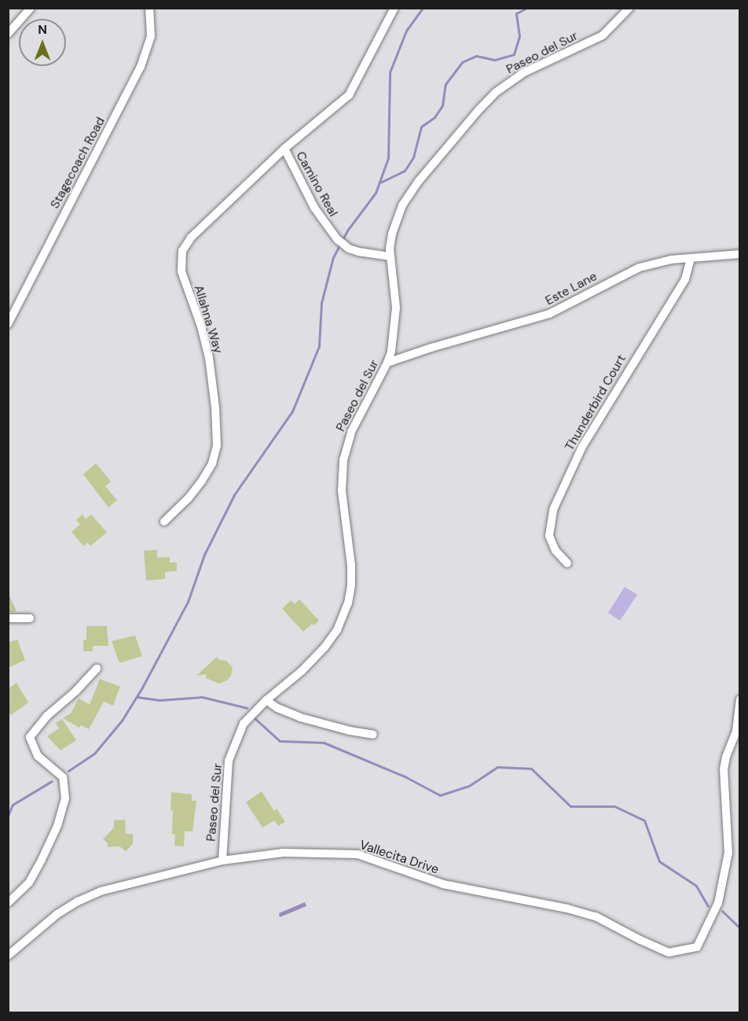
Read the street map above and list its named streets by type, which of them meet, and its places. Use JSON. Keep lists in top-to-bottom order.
{
  "streets": {
    "street": [
      "Paseo del Sur",
      "Stagecoach Road",
      "Camino Real",
      "Este Lane",
      "Allahna Way",
      "Thunderbird Court",
      "Vallecita Drive"
    ]
  },
  "crossings": [
    ["Paseo del Sur", "Camino Real"],
    ["Paseo del Sur", "Este Lane"],
    ["Paseo del Sur", "Vallecita Drive"],
    ["Camino Real", "Allahna Way"],
    ["Este Lane", "Thunderbird Court"]
  ],
  "north": "top"
}
